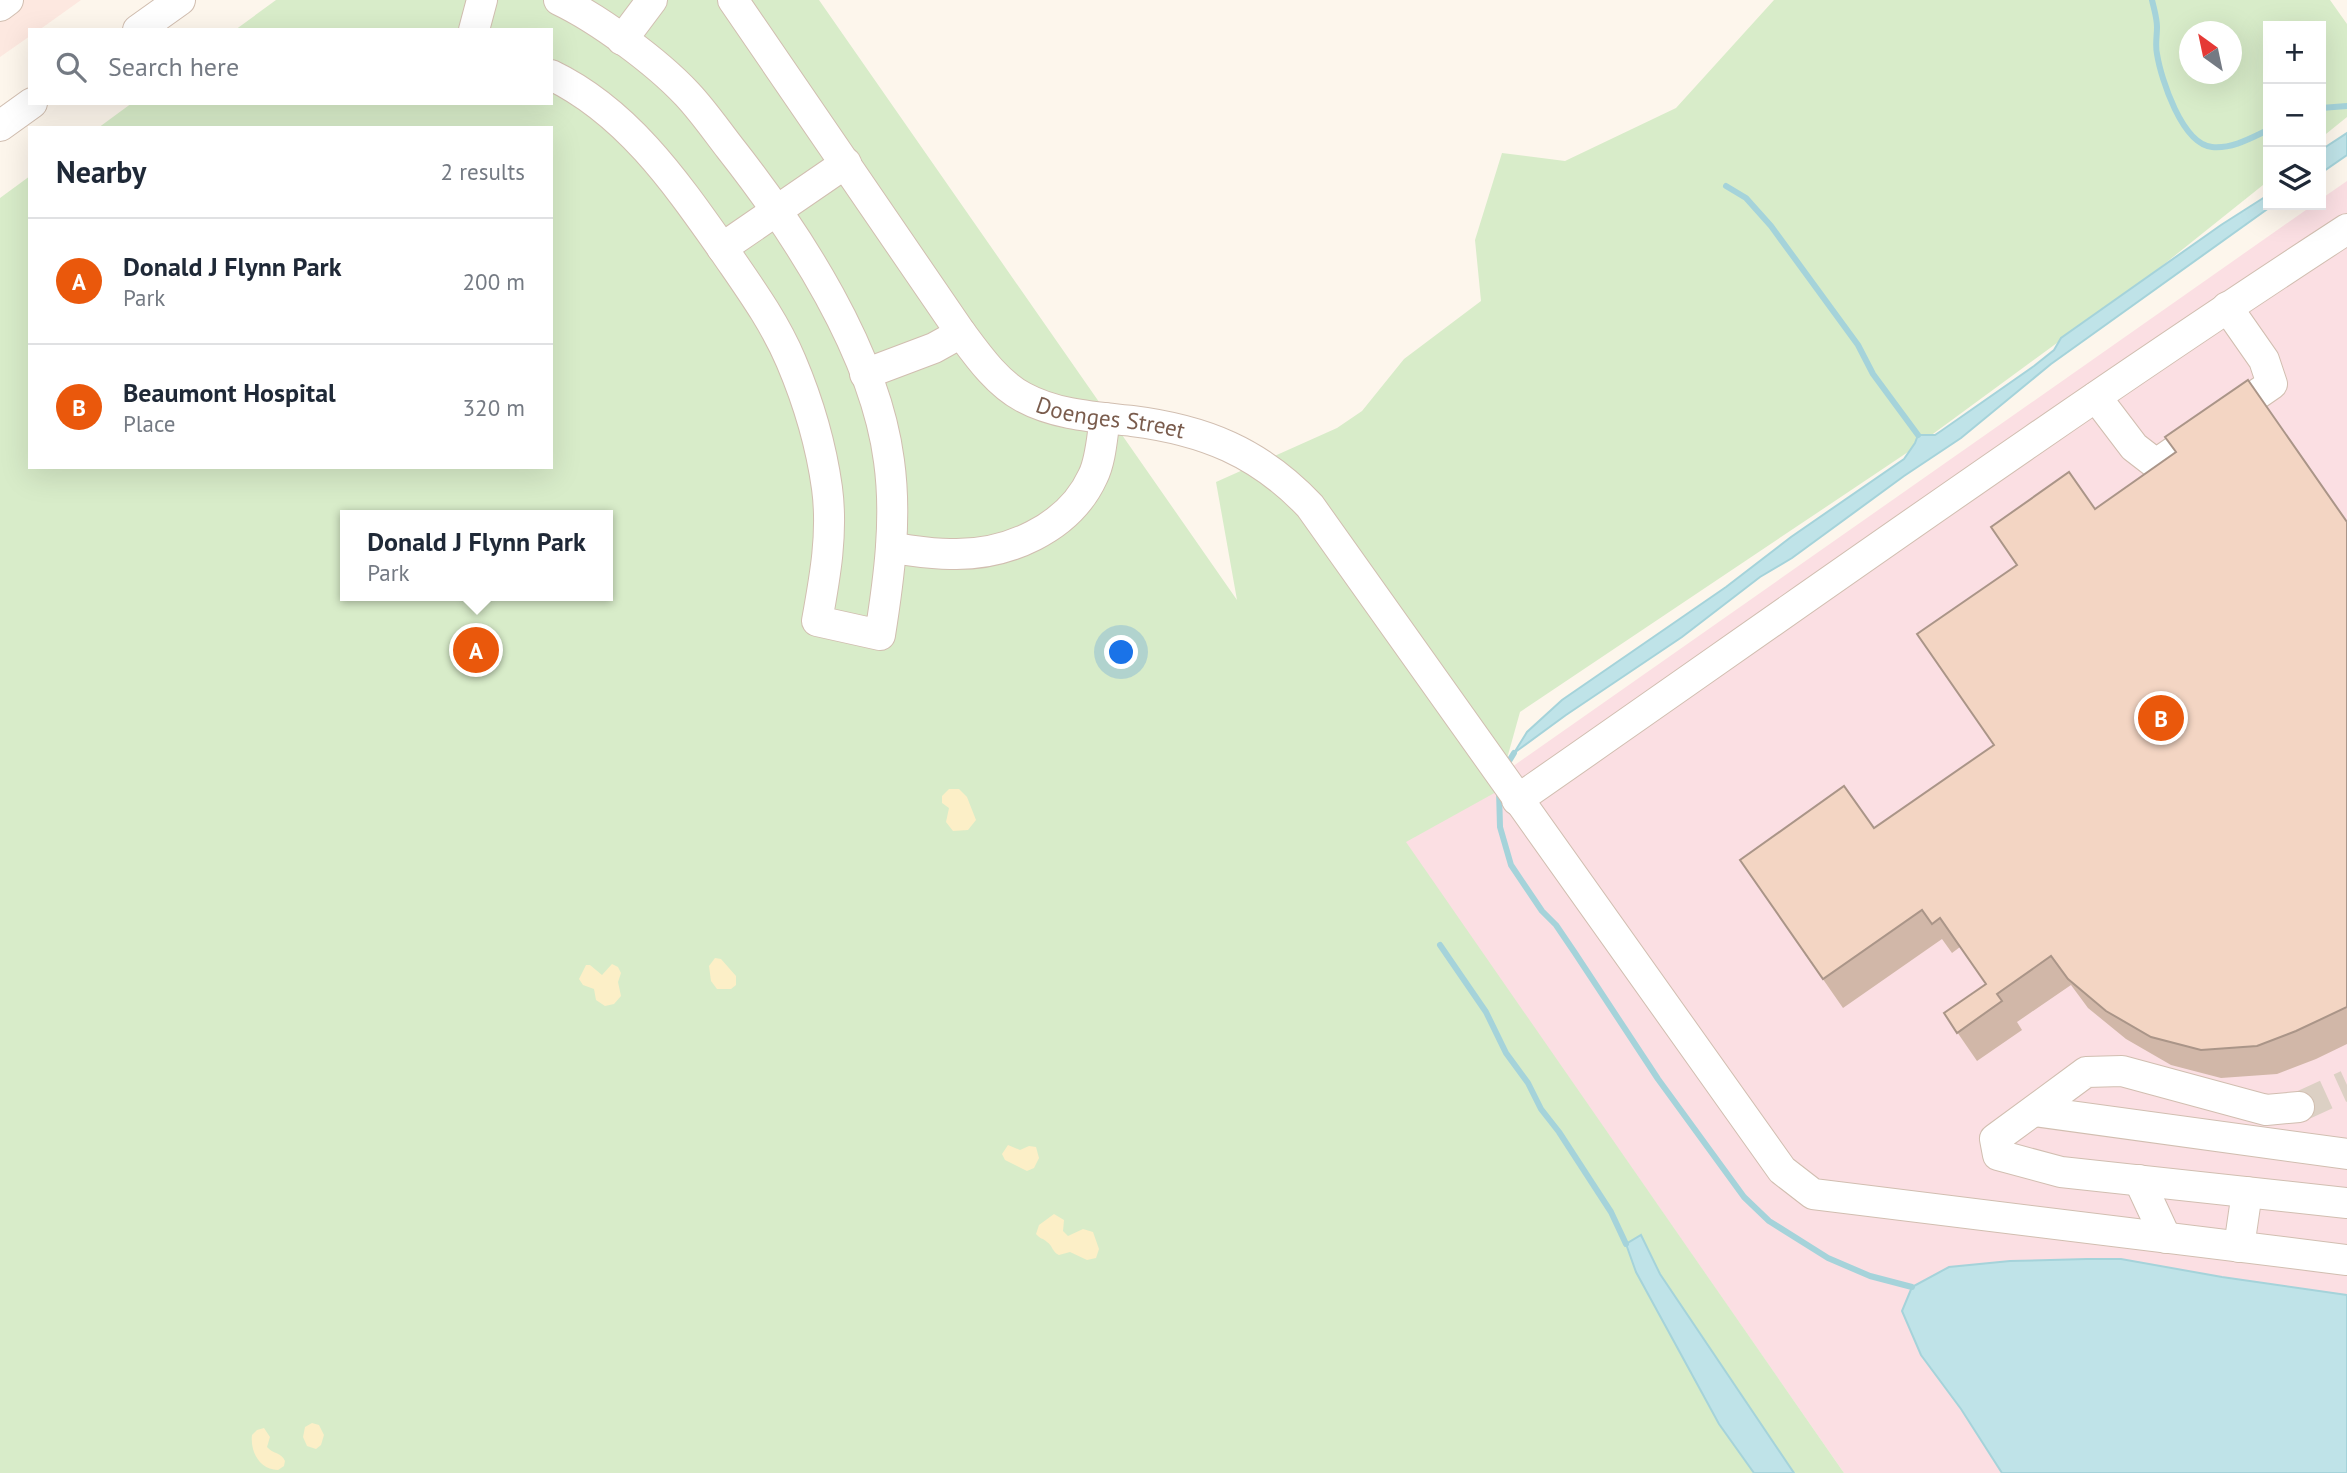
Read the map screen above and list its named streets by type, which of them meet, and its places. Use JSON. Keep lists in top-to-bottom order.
{
  "streets": {
    "street": ["Doenges Street"]
  },
  "north": "top left",
  "page": {
    "map_buttons": ["+", "−"],
    "search": "Search here",
    "heading": ["Nearby", "2 results"],
    "list": [
      {
        "mark": "A",
        "name": "Donald J Flynn Park",
        "note": "Park",
        "value": "200 m"
      },
      {
        "mark": "B",
        "name": "Beaumont Hospital",
        "note": "Place",
        "value": "320 m"
      }
    ],
    "popup": ["Donald J Flynn Park", "Park"],
    "pins": ["A", "B"]
  }
}
